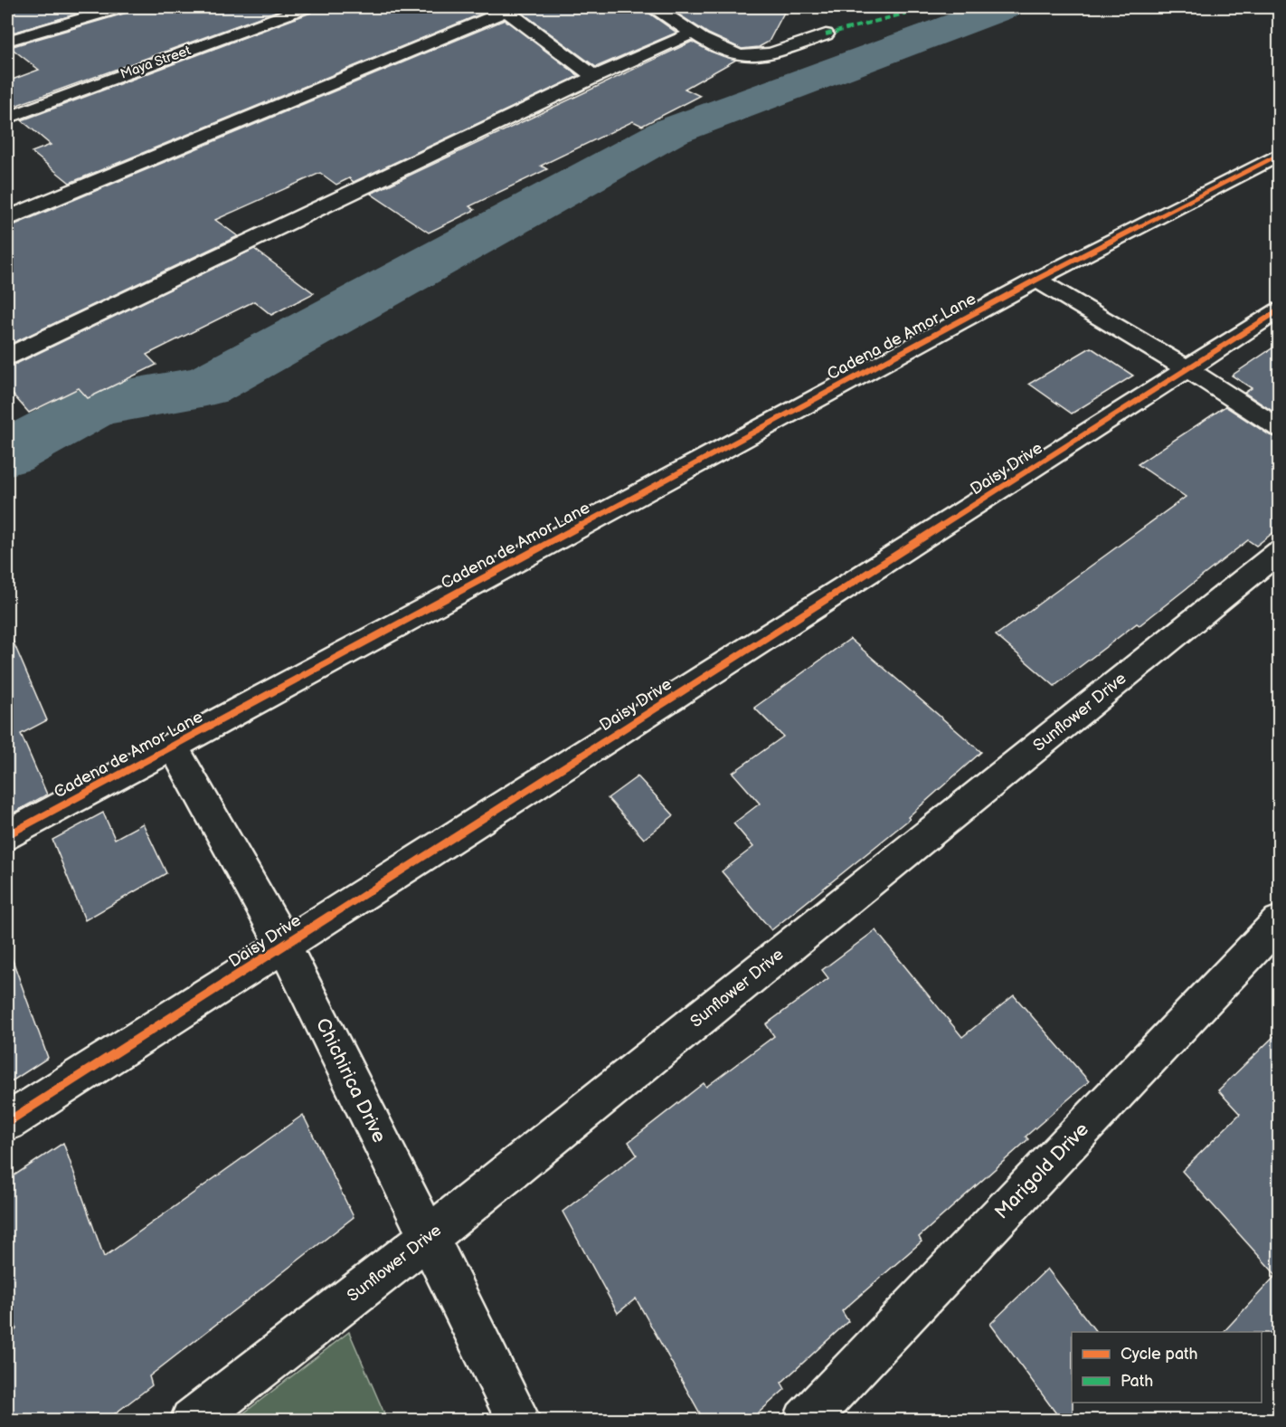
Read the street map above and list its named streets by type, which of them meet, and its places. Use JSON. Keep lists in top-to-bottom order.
{
  "streets": {
    "street": [
      "Maya Street",
      "Cadena de Amor Lane",
      "Daisy Drive",
      "Sunflower Drive",
      "Chichirica Drive",
      "Marigold Drive"
    ]
  },
  "crossings": [
    ["Cadena de Amor Lane", "Chichirica Drive"],
    ["Daisy Drive", "Chichirica Drive"],
    ["Sunflower Drive", "Chichirica Drive"]
  ],
  "legend": ["Cycle path", "Path"]
}
